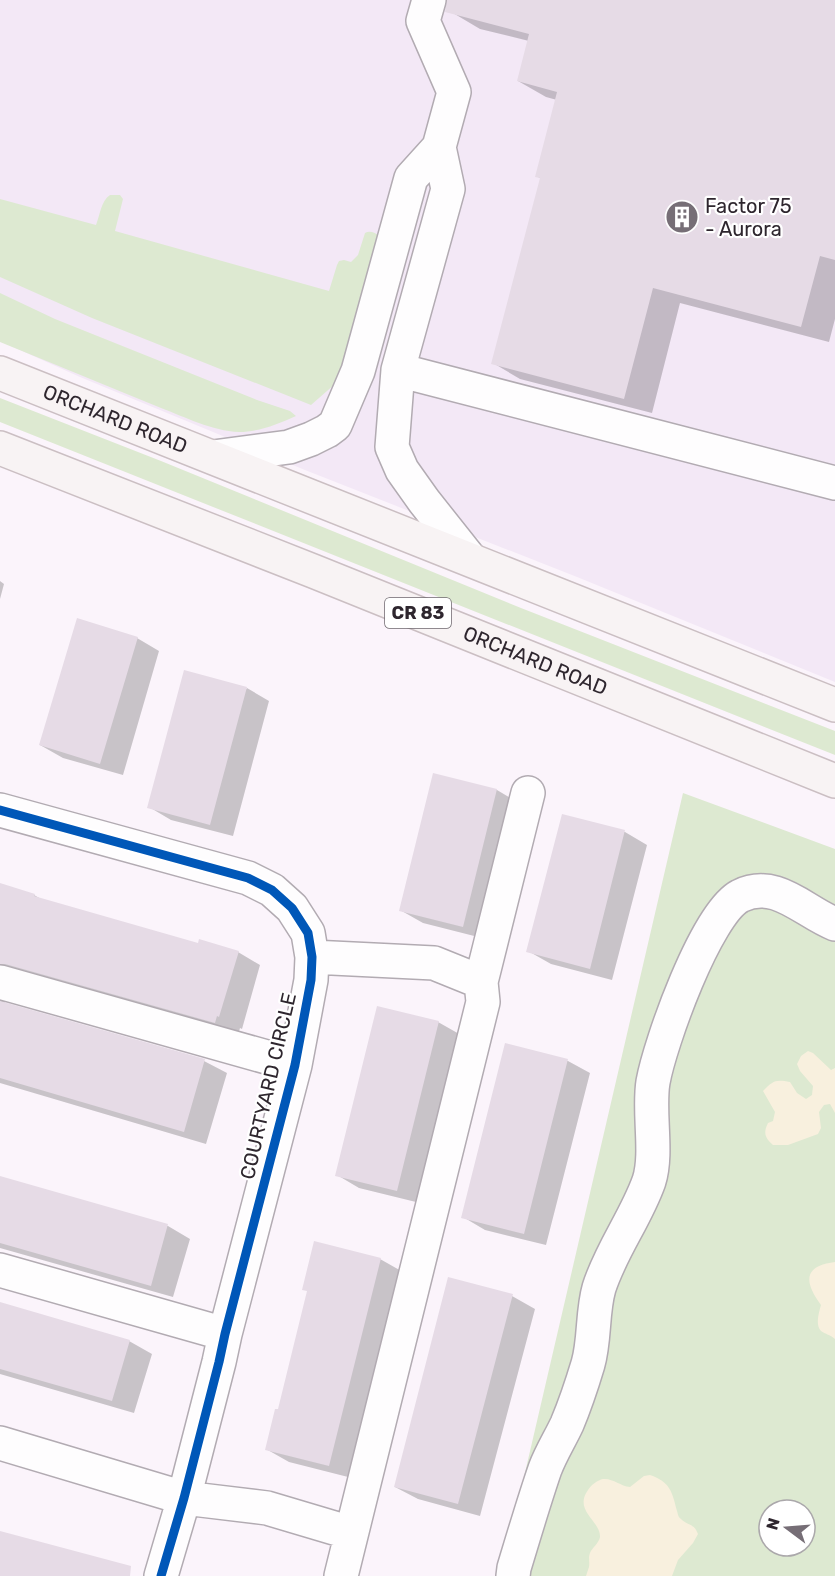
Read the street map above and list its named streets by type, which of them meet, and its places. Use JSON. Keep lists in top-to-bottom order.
{
  "streets": {
    "main road": ["ORCHARD ROAD", "CR 83"],
    "street": ["COURTYARD CIRCLE"]
  },
  "places": {
    "building": ["Factor 75 - Aurora"]
  },
  "north": "left"
}
